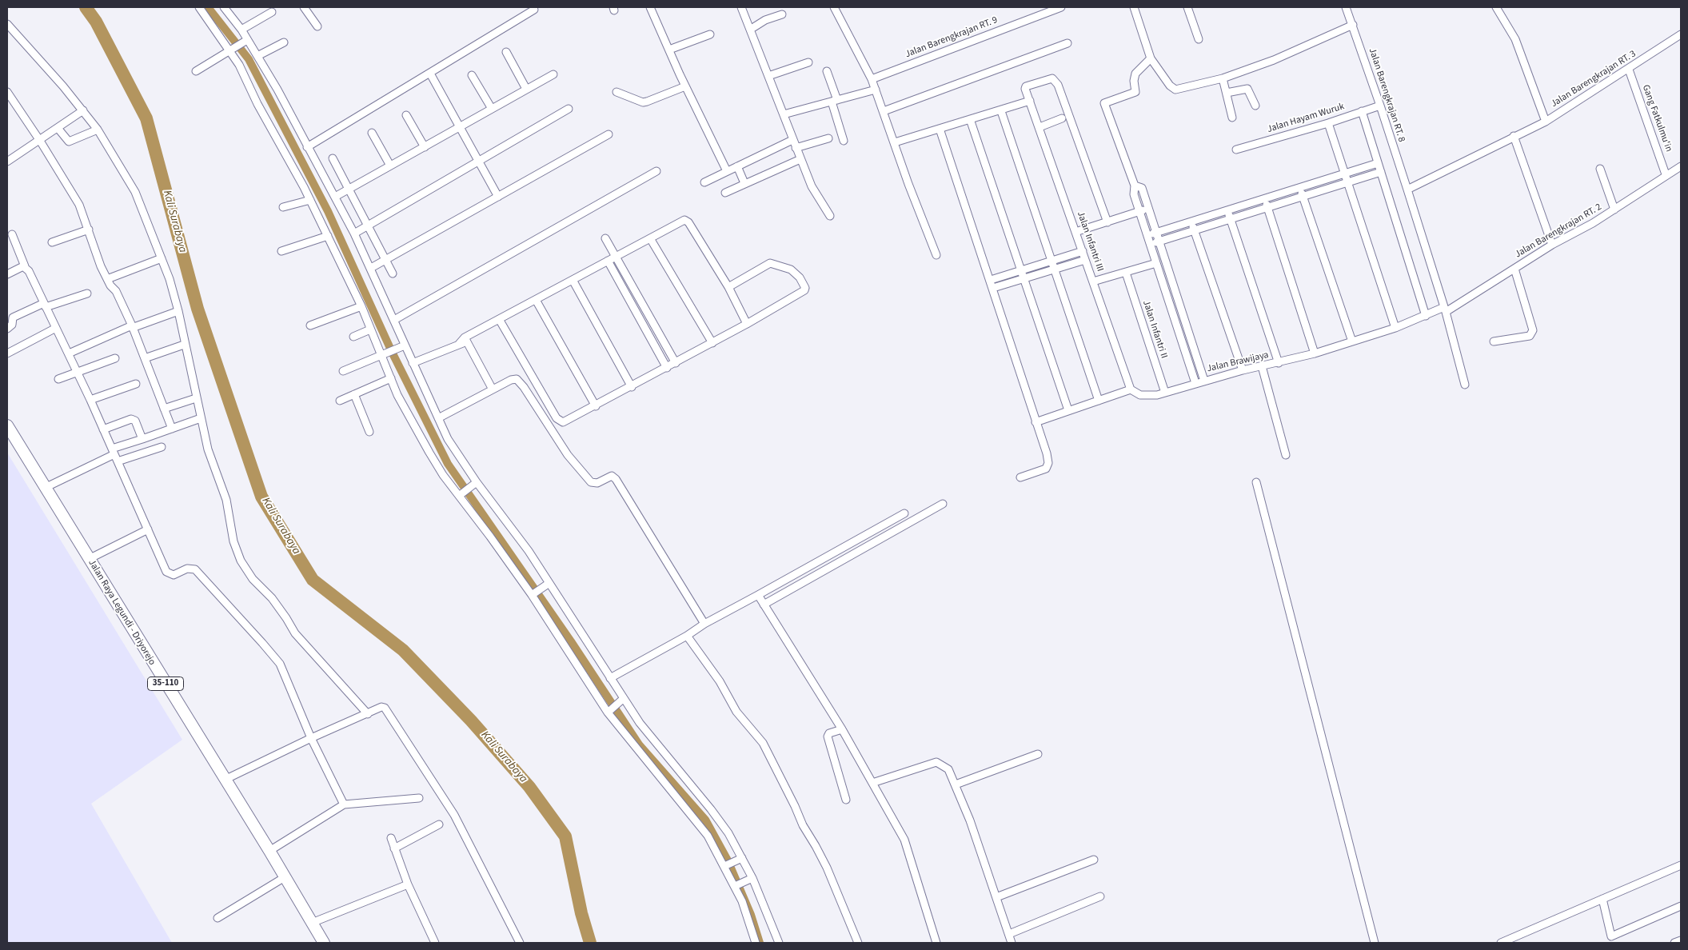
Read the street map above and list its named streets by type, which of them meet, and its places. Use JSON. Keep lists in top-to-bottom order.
{
  "streets": {
    "main road": ["Jalan Raya Legundi - Driyorejo", "35-110"],
    "street": [
      "Jalan Barengkrajan RT. 9",
      "Jalan Barengkrajan RT. 3",
      "Jalan Barengkrajan RT. 8",
      "Jalan Hayam Wuruk",
      "Gang Fatkulmu'in",
      "Jalan Barengkrajan RT. 2",
      "Jalan Infantri III",
      "Jalan Infantri II",
      "Jalan Brawijaya"
    ]
  },
  "crossings": [
    ["Jalan Barengkrajan RT. 3", "Jalan Barengkrajan RT. 8"],
    ["Jalan Barengkrajan RT. 3", "Gang Fatkulmu'in"],
    ["Jalan Barengkrajan RT. 8", "Jalan Hayam Wuruk"],
    ["Gang Fatkulmu'in", "Jalan Barengkrajan RT. 2"],
    ["Jalan Barengkrajan RT. 2", "Jalan Brawijaya"],
    ["Jalan Infantri III", "Jalan Brawijaya"],
    ["Jalan Infantri II", "Jalan Brawijaya"]
  ],
  "water": ["Kali Surabaya"]
}
